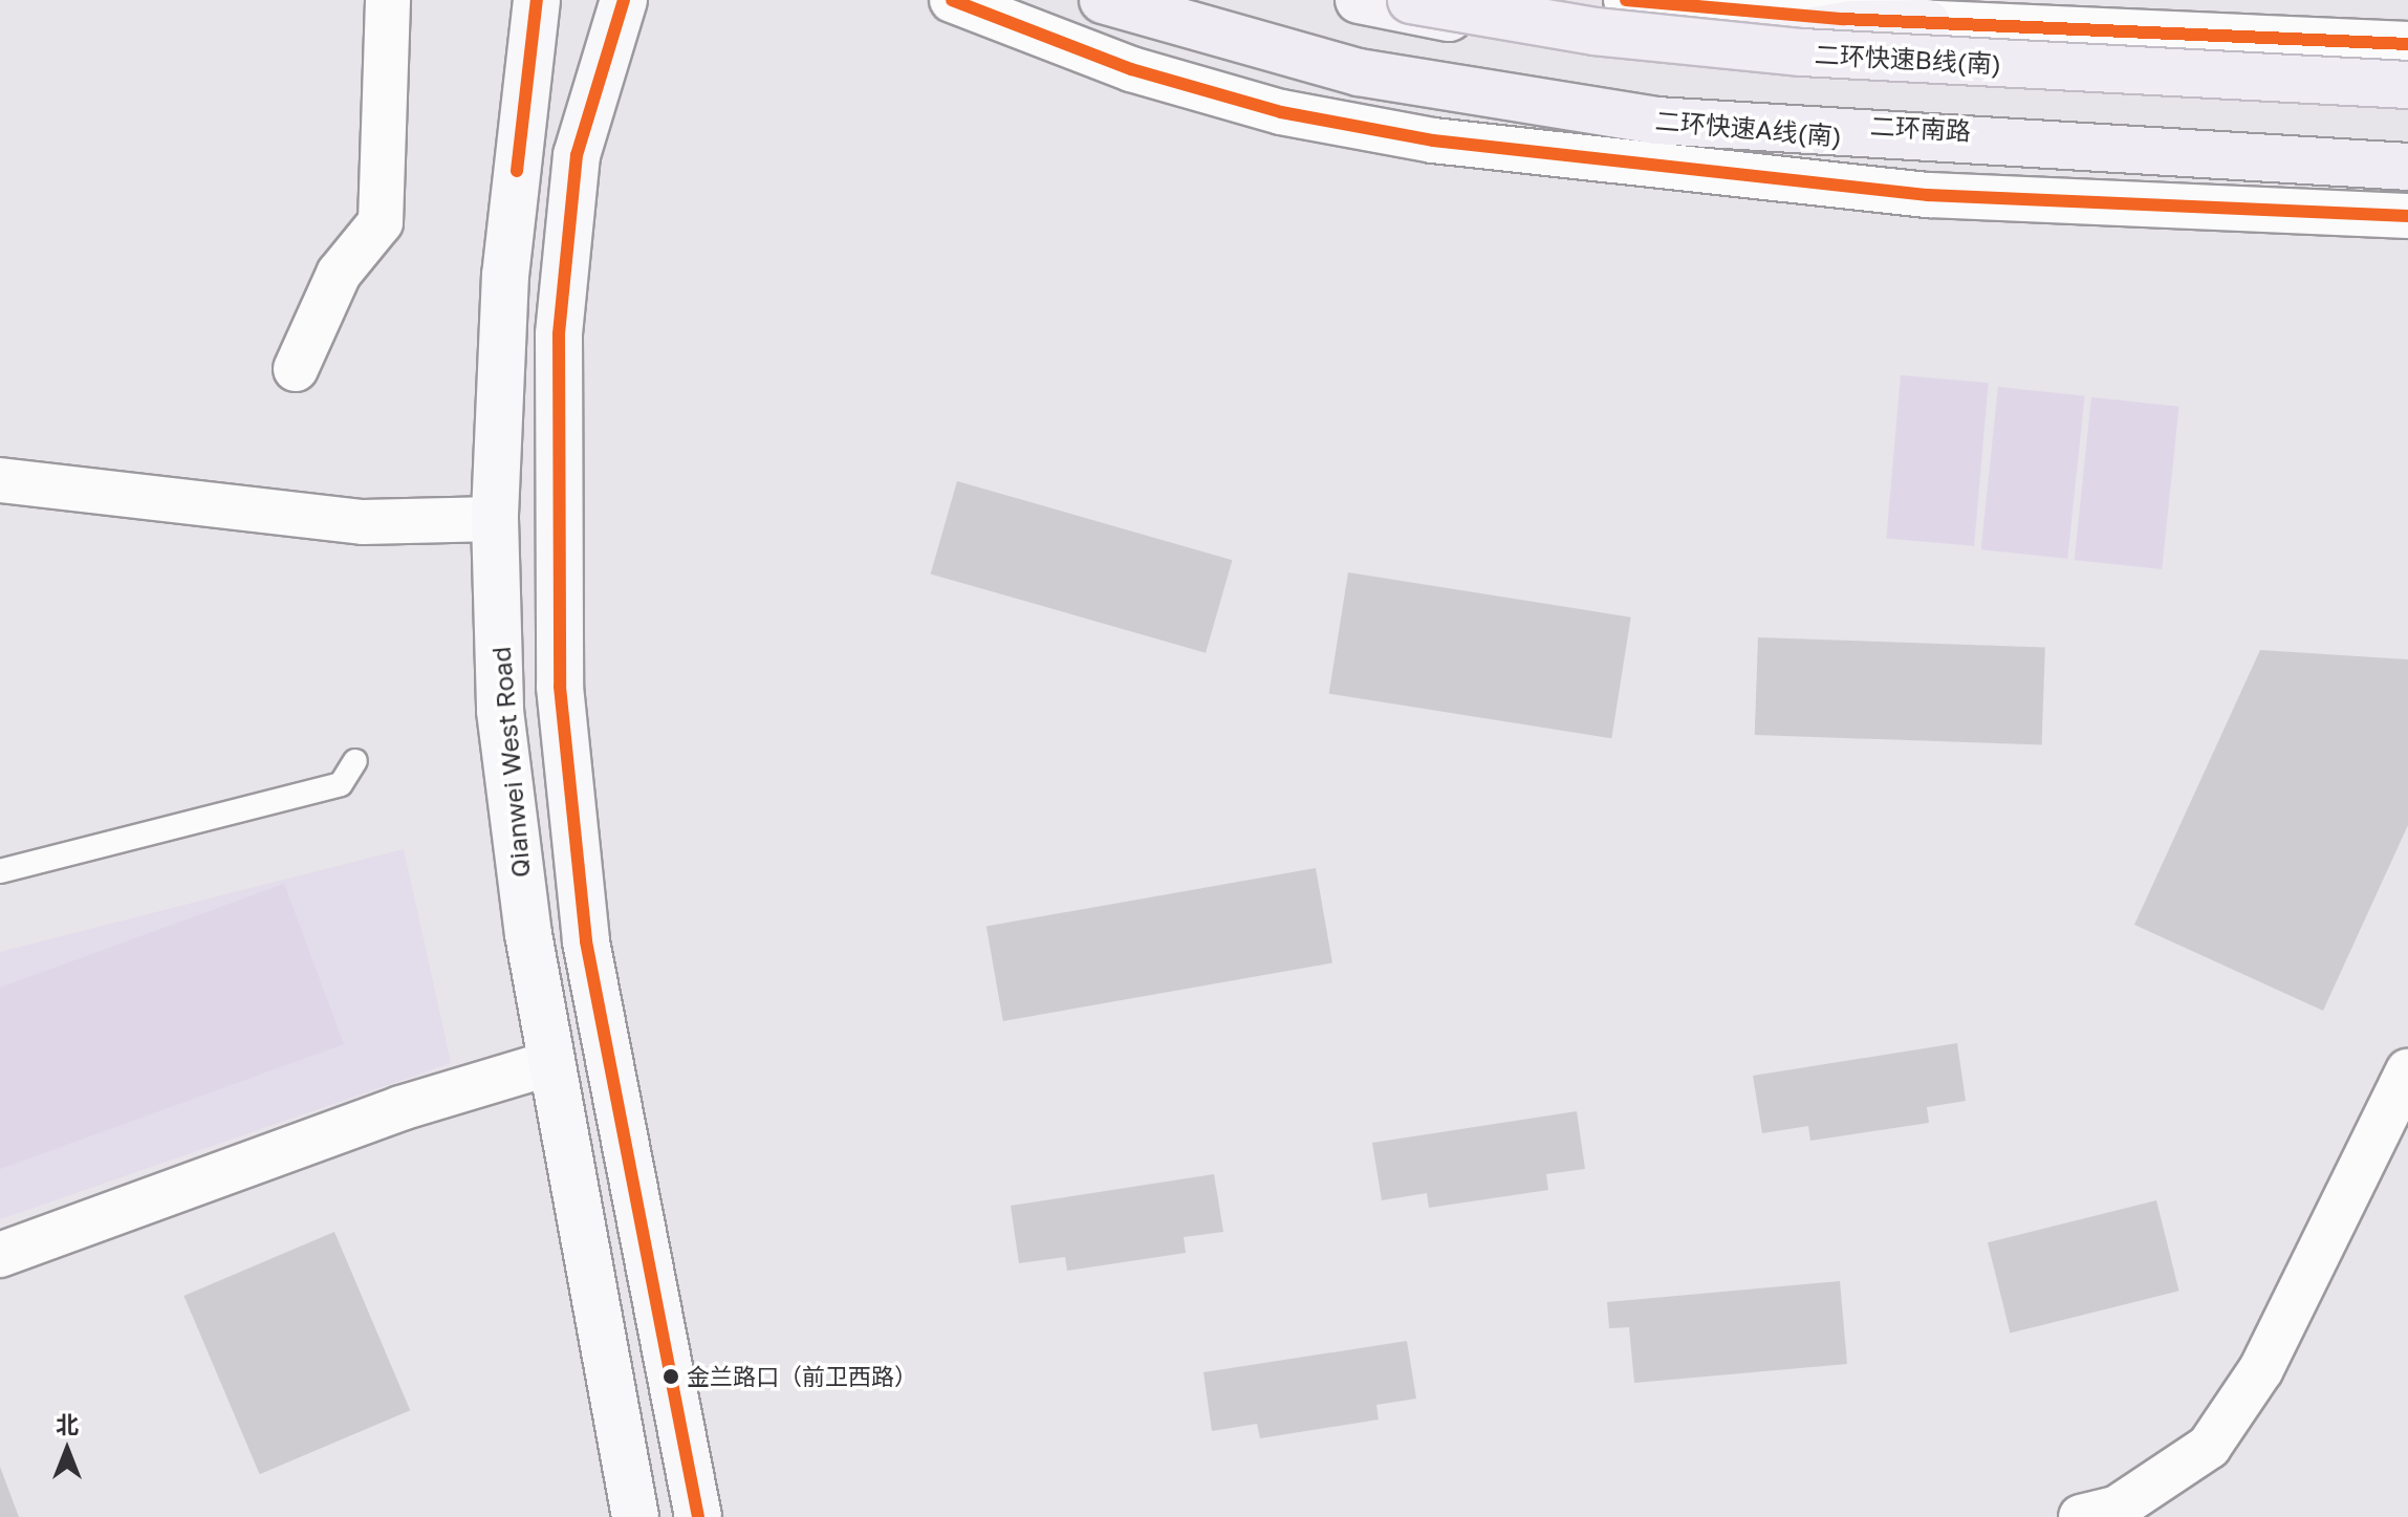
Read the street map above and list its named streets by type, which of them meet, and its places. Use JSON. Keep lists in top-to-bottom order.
{
  "streets": {
    "highway": ["二环快速B线(南)", "二环快速A线(南)"],
    "main road": ["二环南路", "Qianwei West Road"]
  },
  "places": ["金兰路口（前卫西路）"],
  "north": "top"
}
